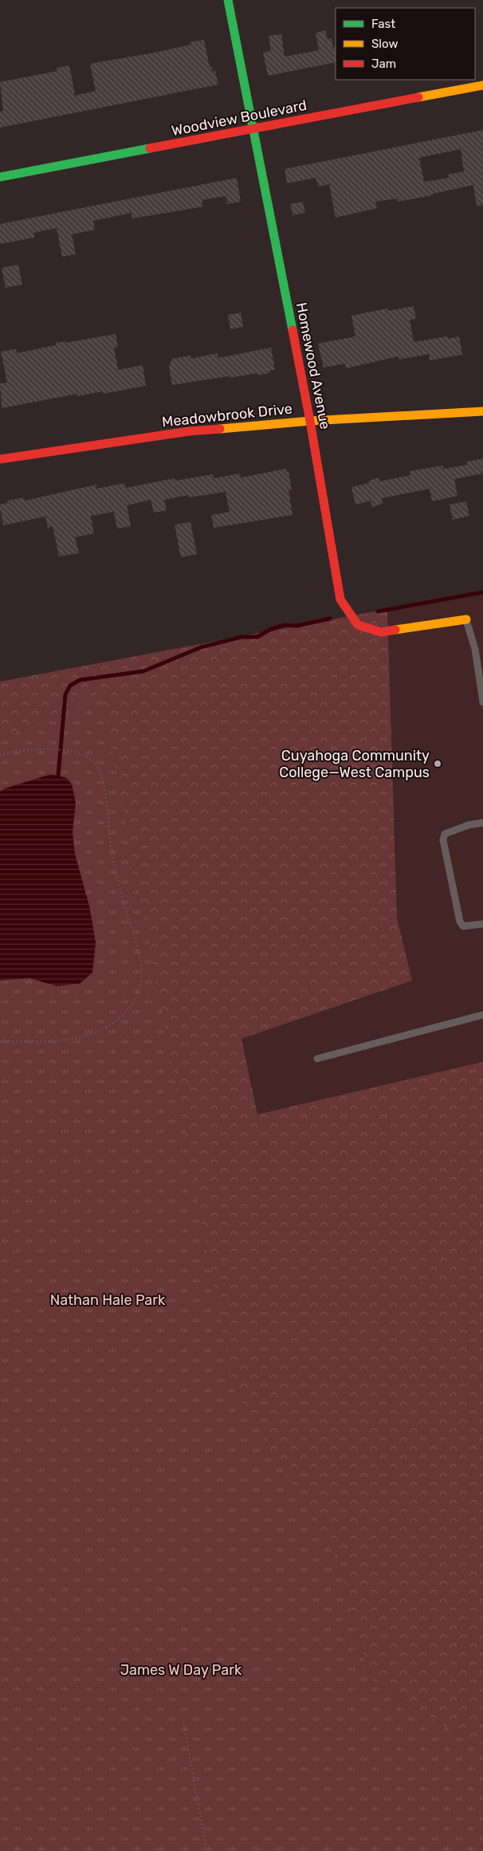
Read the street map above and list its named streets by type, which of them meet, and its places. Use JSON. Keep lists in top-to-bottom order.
{
  "streets": {
    "street": ["Woodview Boulevard", "Homewood Avenue", "Meadowbrook Drive"]
  },
  "crossings": [
    ["Woodview Boulevard", "Homewood Avenue"],
    ["Homewood Avenue", "Meadowbrook Drive"]
  ],
  "parks": ["Nathan Hale Park", "James W Day Park"],
  "places": ["Cuyahoga Community College—West Campus"],
  "legend": ["Fast", "Slow", "Jam"]
}
